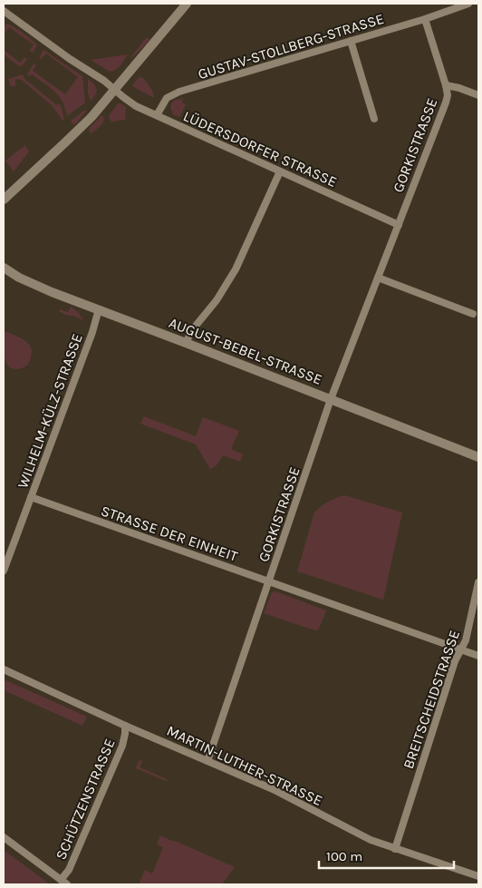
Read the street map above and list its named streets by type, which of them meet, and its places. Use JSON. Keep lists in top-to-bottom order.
{
  "streets": {
    "street": [
      "GUSTAV-STOLLBERG-STRASSE",
      "GORKISTRASSE",
      "LÜDERSDORFER STRASSE",
      "AUGUST-BEBEL-STRASSE",
      "WILHELM-KÜLZ-STRASSE",
      "STRASSE DER EINHEIT",
      "BREITSCHEIDSTRASSE",
      "MARTIN-LUTHER-STRASSE",
      "SCHÜTZENSTRASSE"
    ]
  },
  "crossings": [
    ["GUSTAV-STOLLBERG-STRASSE", "GORKISTRASSE"],
    ["GUSTAV-STOLLBERG-STRASSE", "LÜDERSDORFER STRASSE"],
    ["GORKISTRASSE", "LÜDERSDORFER STRASSE"],
    ["GORKISTRASSE", "AUGUST-BEBEL-STRASSE"],
    ["GORKISTRASSE", "STRASSE DER EINHEIT"],
    ["GORKISTRASSE", "MARTIN-LUTHER-STRASSE"],
    ["AUGUST-BEBEL-STRASSE", "WILHELM-KÜLZ-STRASSE"],
    ["WILHELM-KÜLZ-STRASSE", "STRASSE DER EINHEIT"],
    ["STRASSE DER EINHEIT", "BREITSCHEIDSTRASSE"],
    ["BREITSCHEIDSTRASSE", "MARTIN-LUTHER-STRASSE"],
    ["MARTIN-LUTHER-STRASSE", "SCHÜTZENSTRASSE"]
  ],
  "scale_bar": "100 m"
}
